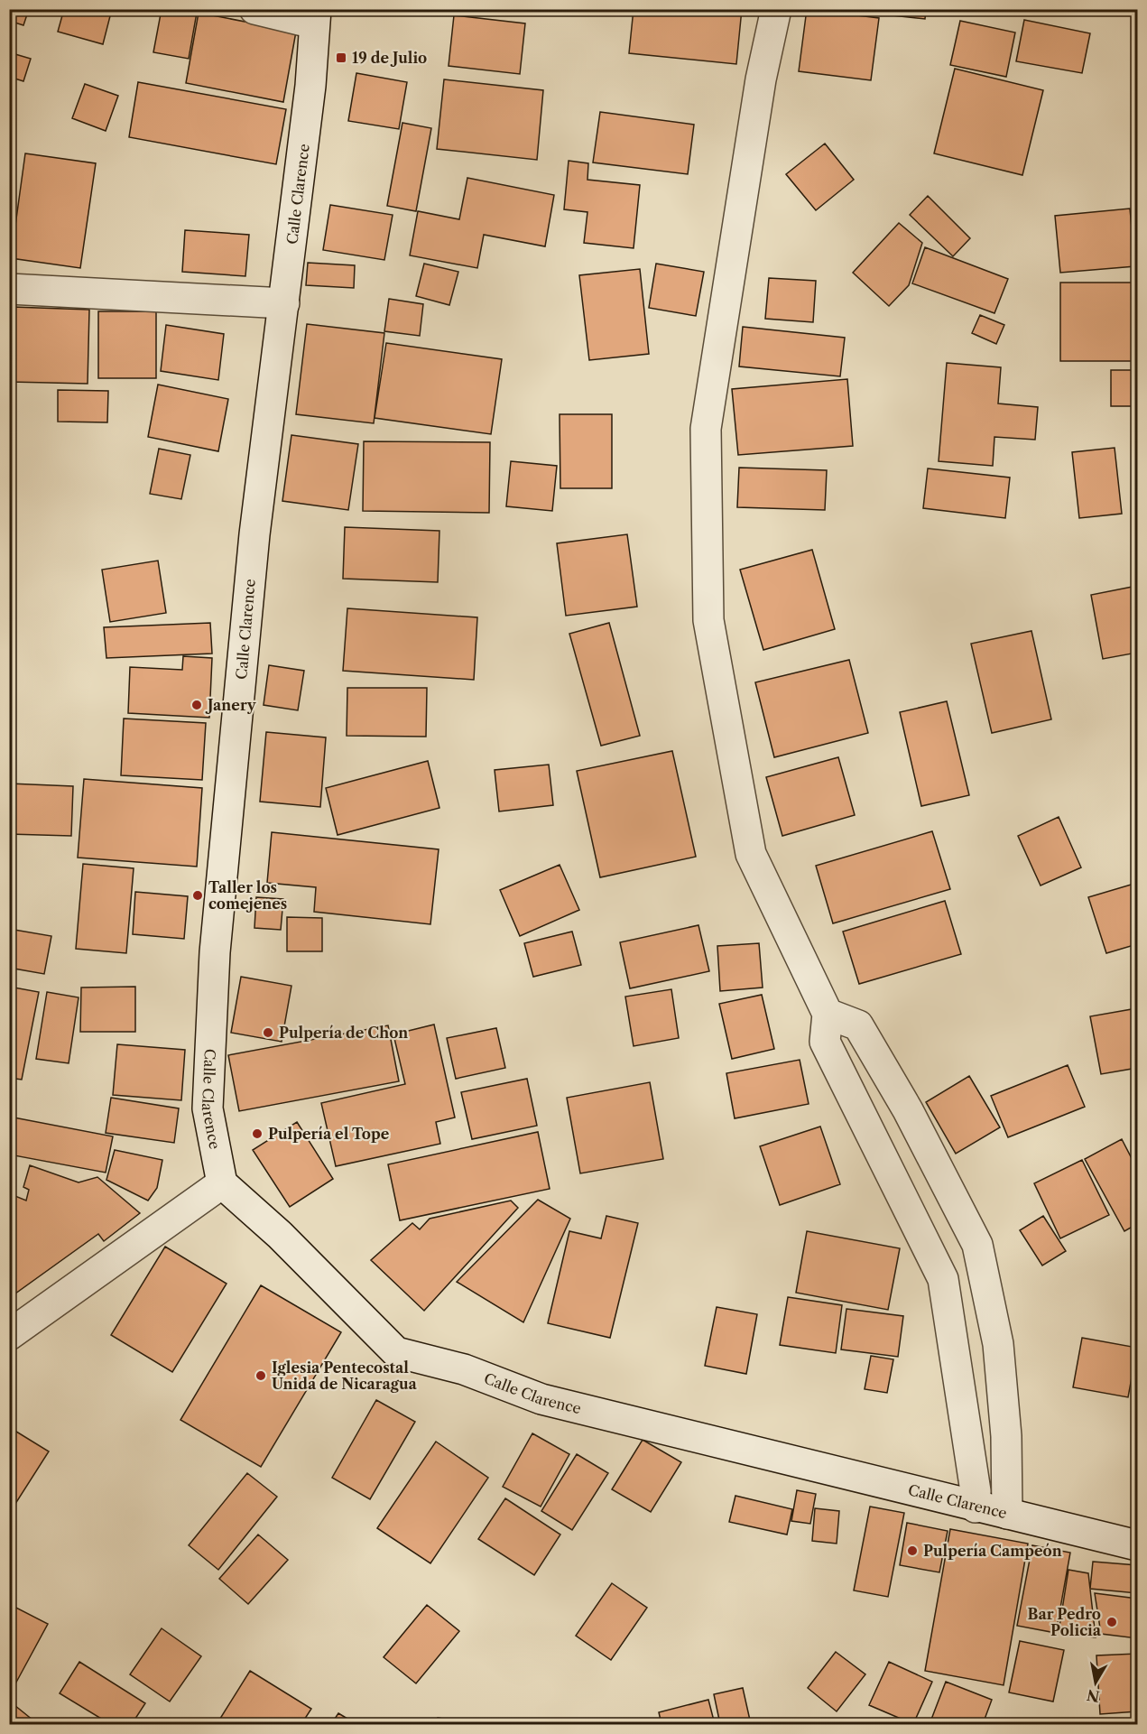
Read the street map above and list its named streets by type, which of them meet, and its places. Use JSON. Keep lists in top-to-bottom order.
{
  "streets": {
    "street": ["Calle Clarence"]
  },
  "places": {
    "transit": ["19 de Julio"],
    "other": [
      "Janery",
      "Taller los comejenes",
      "Pulpería de Chon",
      "Pulpería el Tope",
      "Iglesia Pentecostal Unida de Nicaragua",
      "Pulpería Campeón",
      "Bar Pedro Policia"
    ]
  },
  "north": "bottom"
}
